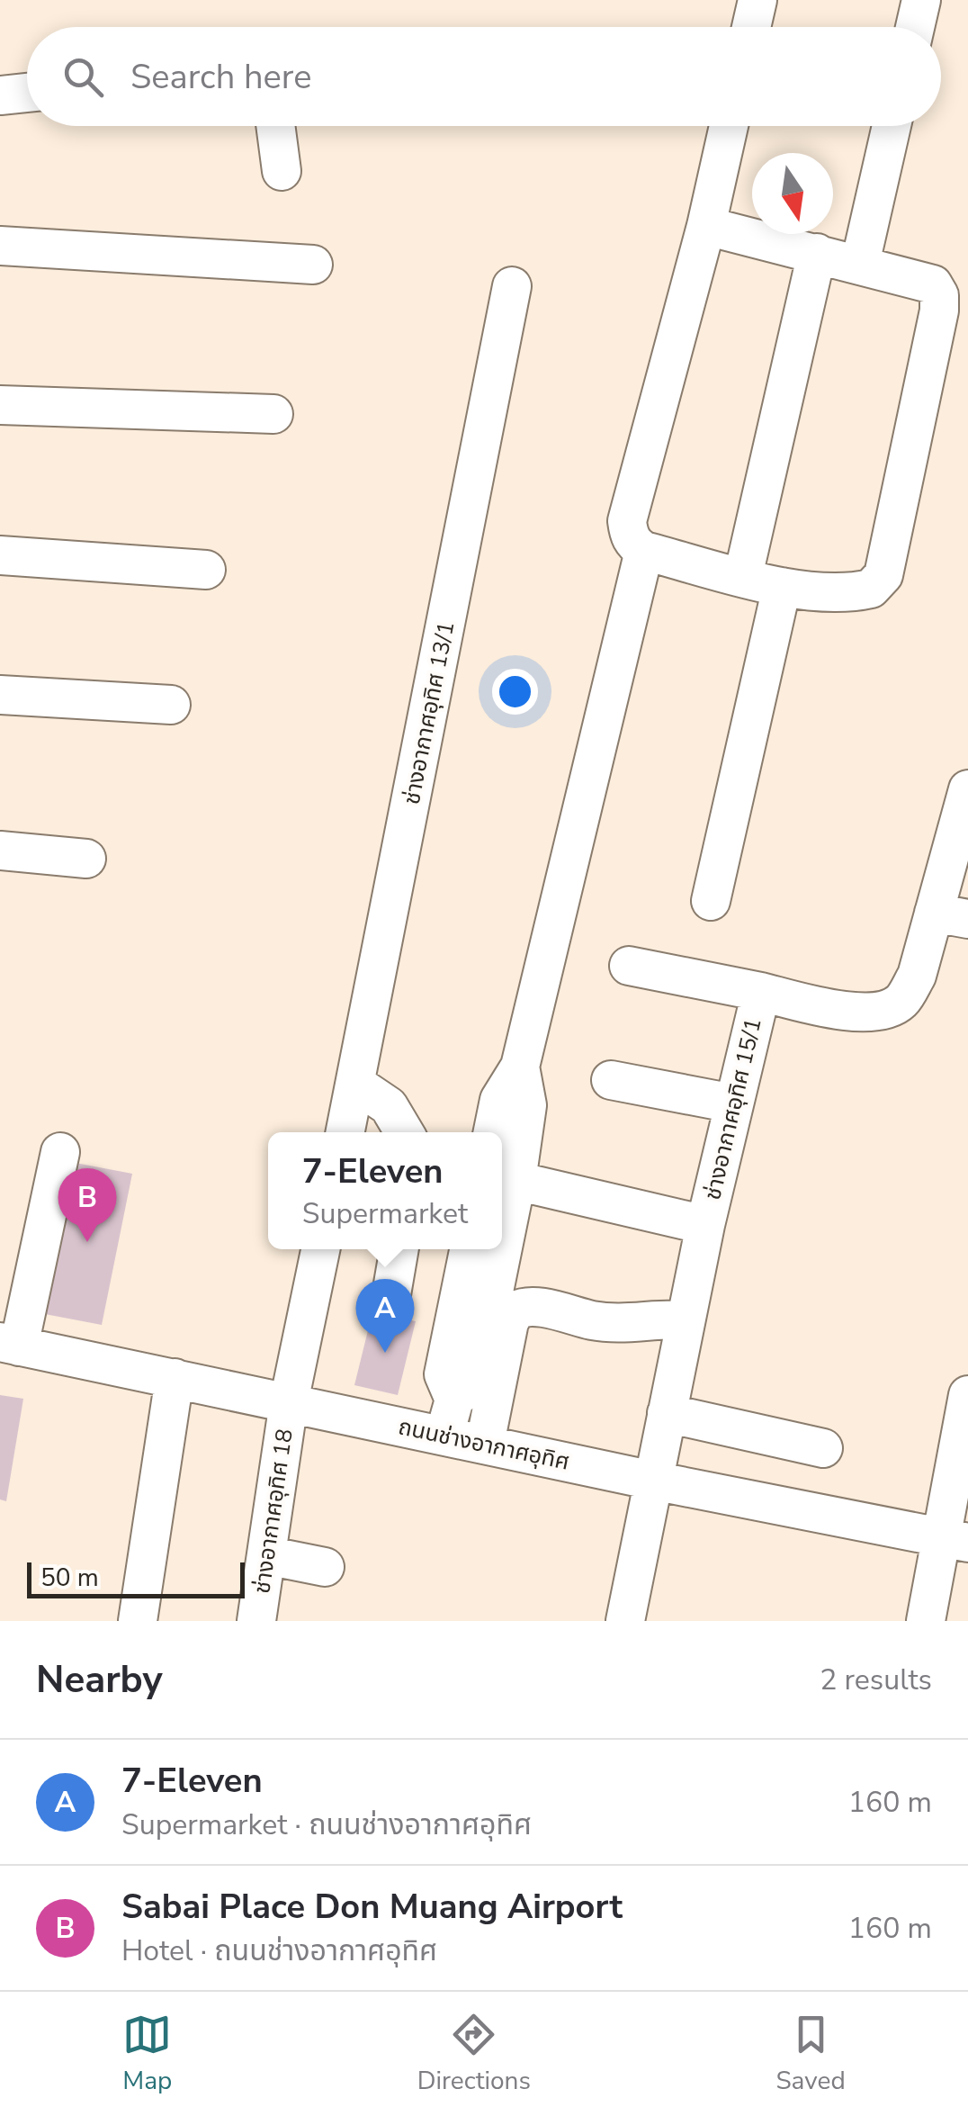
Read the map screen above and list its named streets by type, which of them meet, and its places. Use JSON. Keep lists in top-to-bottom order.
{
  "streets": {
    "street": [
      "ช่างอากาศอุทิศ 13/1",
      "ช่างอากาศอุทิศ 15/1",
      "ถนนช่างอากาศอุทิศ",
      "ช่างอากาศอุทิศ 18"
    ]
  },
  "crossings": [
    ["ช่างอากาศอุทิศ 15/1", "ถนนช่างอากาศอุทิศ"],
    ["ถนนช่างอากาศอุทิศ", "ช่างอากาศอุทิศ 18"]
  ],
  "scale_bar": "50 m",
  "north": "bottom",
  "page": {
    "search": "Search here",
    "popup": ["7-Eleven", "Supermarket"],
    "pins": ["B", "A"],
    "scale": "50 m",
    "heading": ["Nearby", "2 results"],
    "list": [
      {
        "mark": "A",
        "name": "7-Eleven",
        "note": "Supermarket · ถนนช่างอากาศอุทิศ",
        "value": "160 m"
      },
      {
        "mark": "B",
        "name": "Sabai Place Don Muang Airport",
        "note": "Hotel · ถนนช่างอากาศอุทิศ",
        "value": "160 m"
      }
    ],
    "nav": ["Map", "Directions", "Saved"]
  }
}
